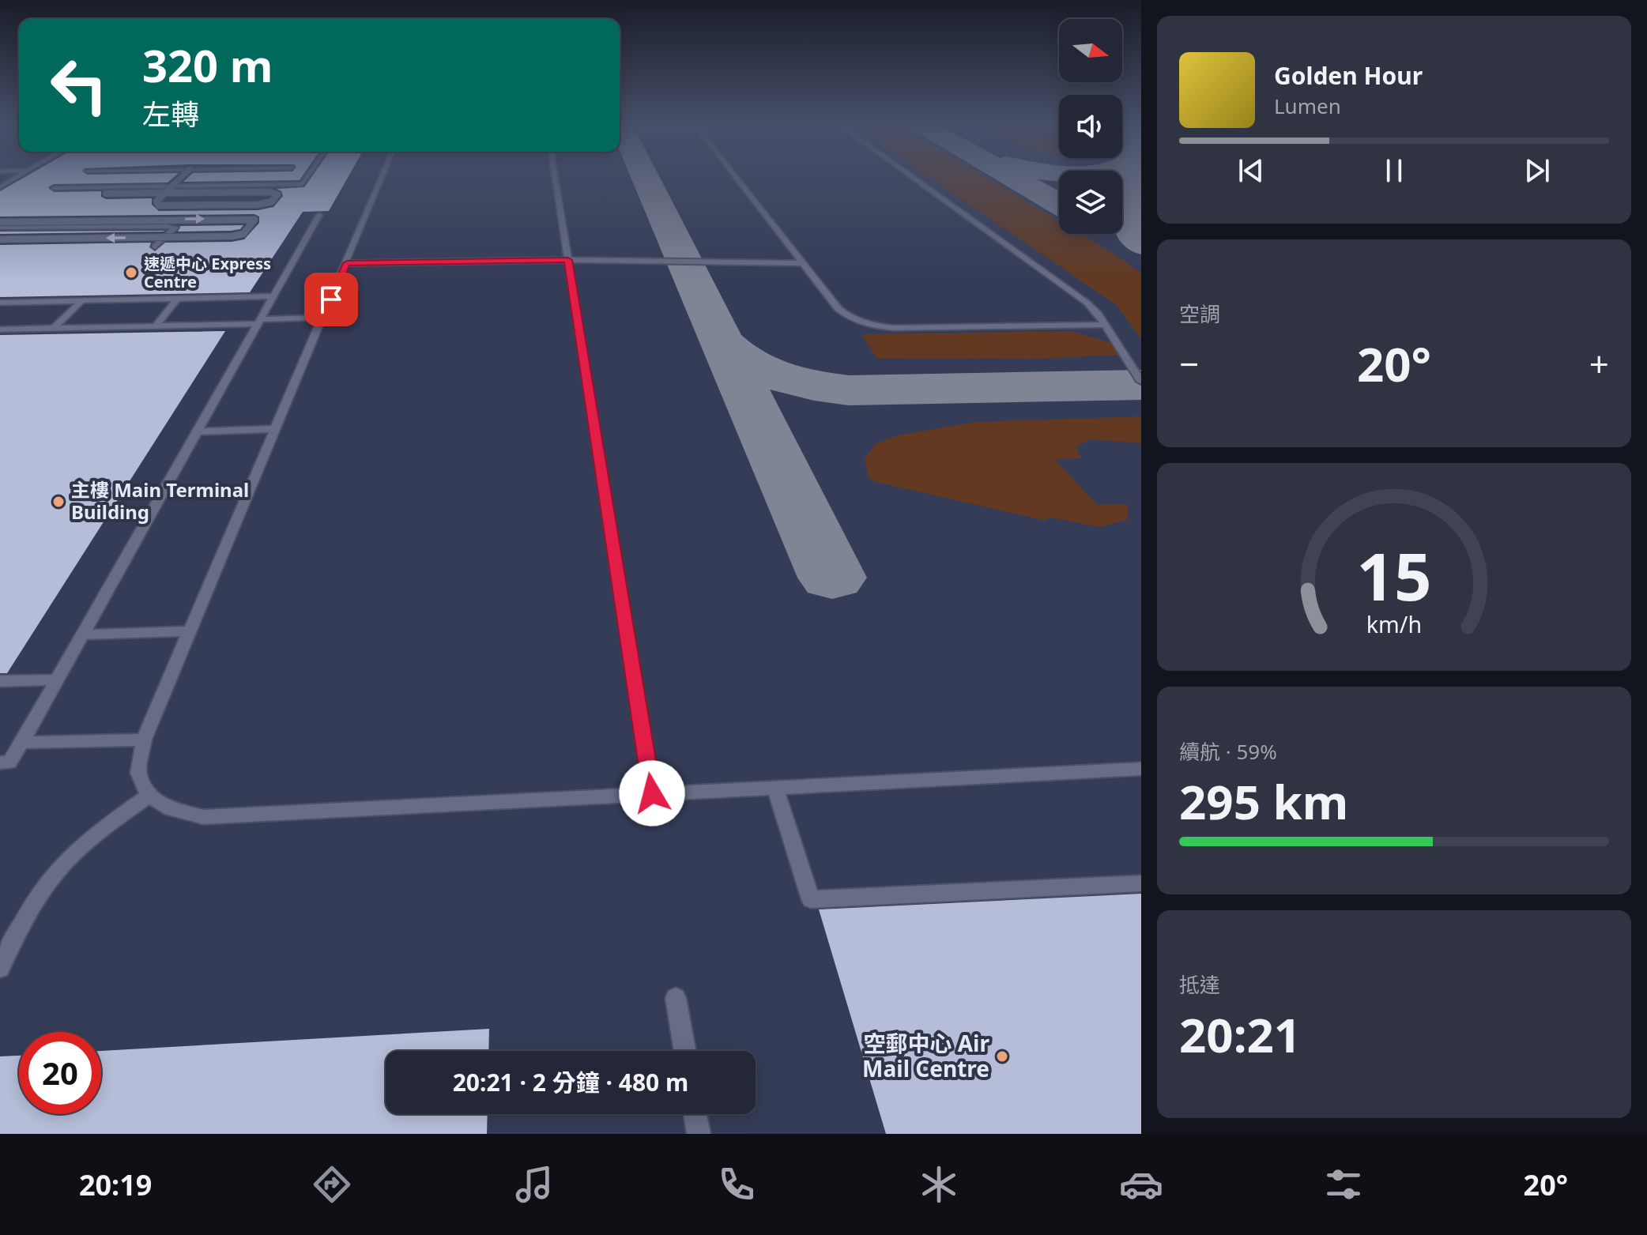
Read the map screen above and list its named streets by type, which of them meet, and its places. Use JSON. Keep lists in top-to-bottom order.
{
  "places": ["速遞中心 Express Centre", "主樓 Main Terminal Building", "空郵中心 Air Mail Centre"],
  "north": "right",
  "page": {
    "turn": ["320 m", "左轉"],
    "song": ["Golden Hour", "Lumen"],
    "tile": [
      "空調",
      ["續航 · 59%", "295 km"],
      ["抵達", "20:21"]
    ],
    "heat": ["−", "20°", "+"],
    "limit": "20",
    "trip": "20:21 · 2 分鐘 · 480 m",
    "tabs": ["20:19", "20°"],
    "gauge": ["15", "km/h"]
  }
}
